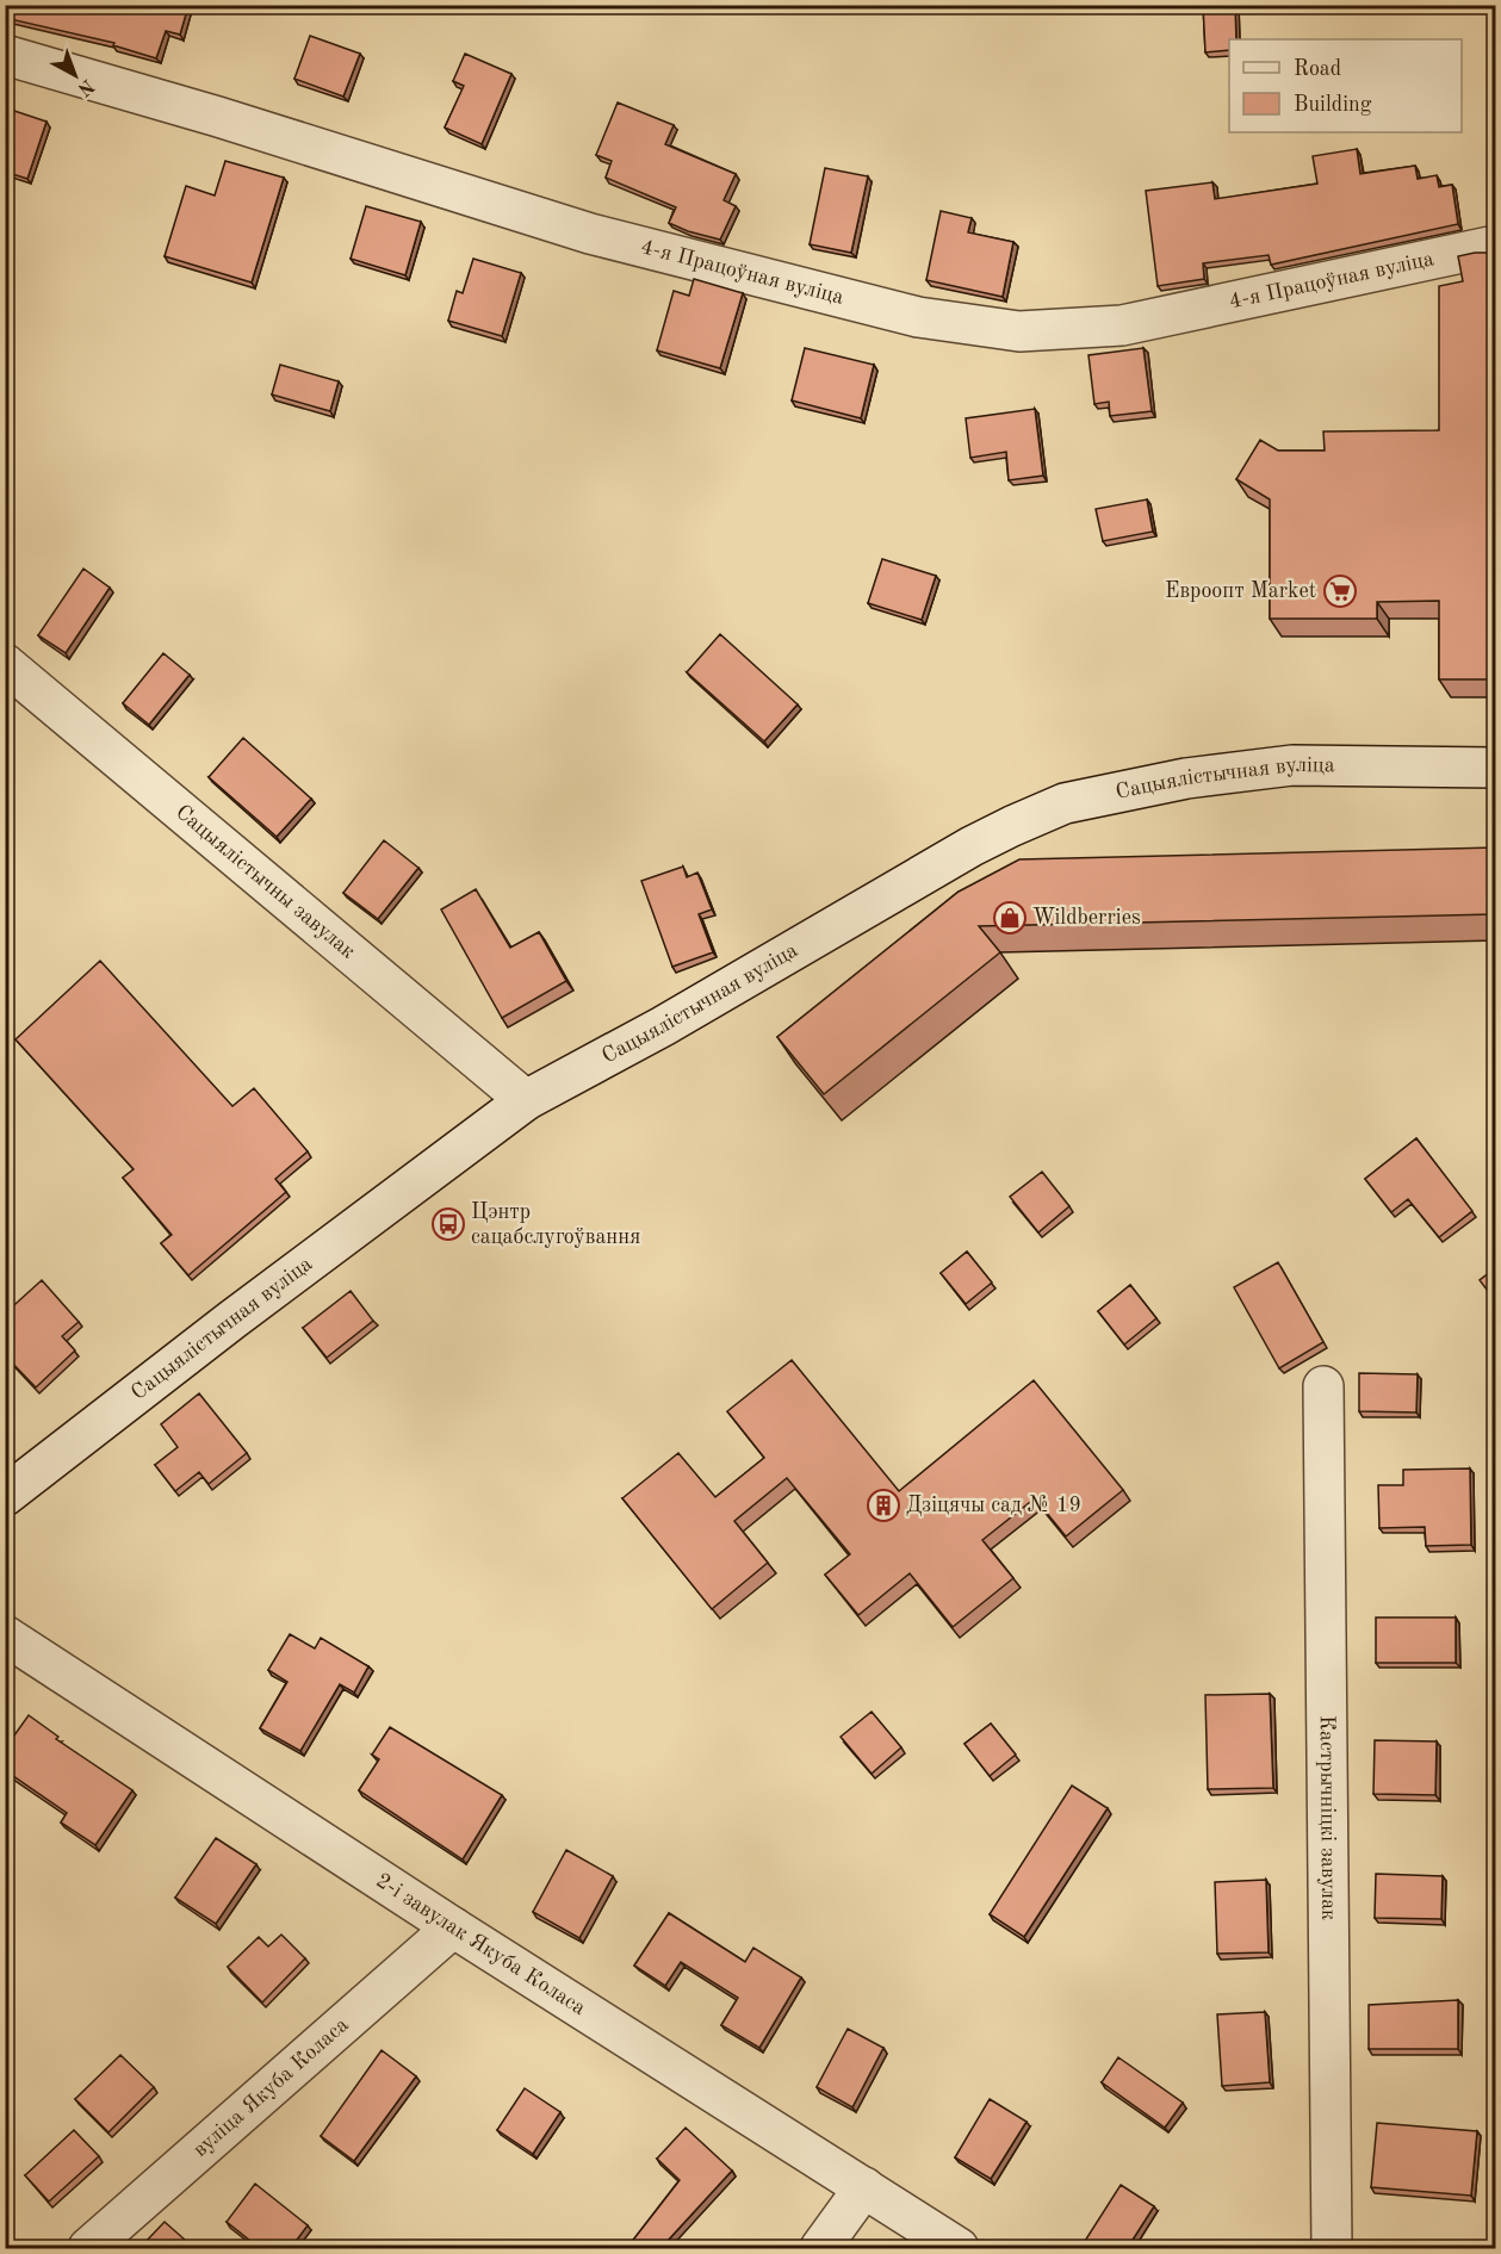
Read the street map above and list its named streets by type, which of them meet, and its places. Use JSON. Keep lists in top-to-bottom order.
{
  "streets": {
    "street": [
      "4-я Працоўная вуліца",
      "Сацыялістычная вуліца",
      "Сацыялістычны завулак",
      "Кастрычніцкі завулак",
      "2-і завулак Якуба Коласа",
      "вуліца Якуба Коласа"
    ]
  },
  "crossings": [
    ["Сацыялістычная вуліца", "Сацыялістычны завулак"],
    ["2-і завулак Якуба Коласа", "вуліца Якуба Коласа"]
  ],
  "places": {
    "supermarket": ["Евроопт Market"],
    "shop": ["Wildberries"],
    "bus stop": ["Цэнтр сацабслугоўвання"],
    "building": ["Дзіцячы сад № 19"]
  },
  "legend": ["Road", "Building"],
  "north": "bottom right"
}
